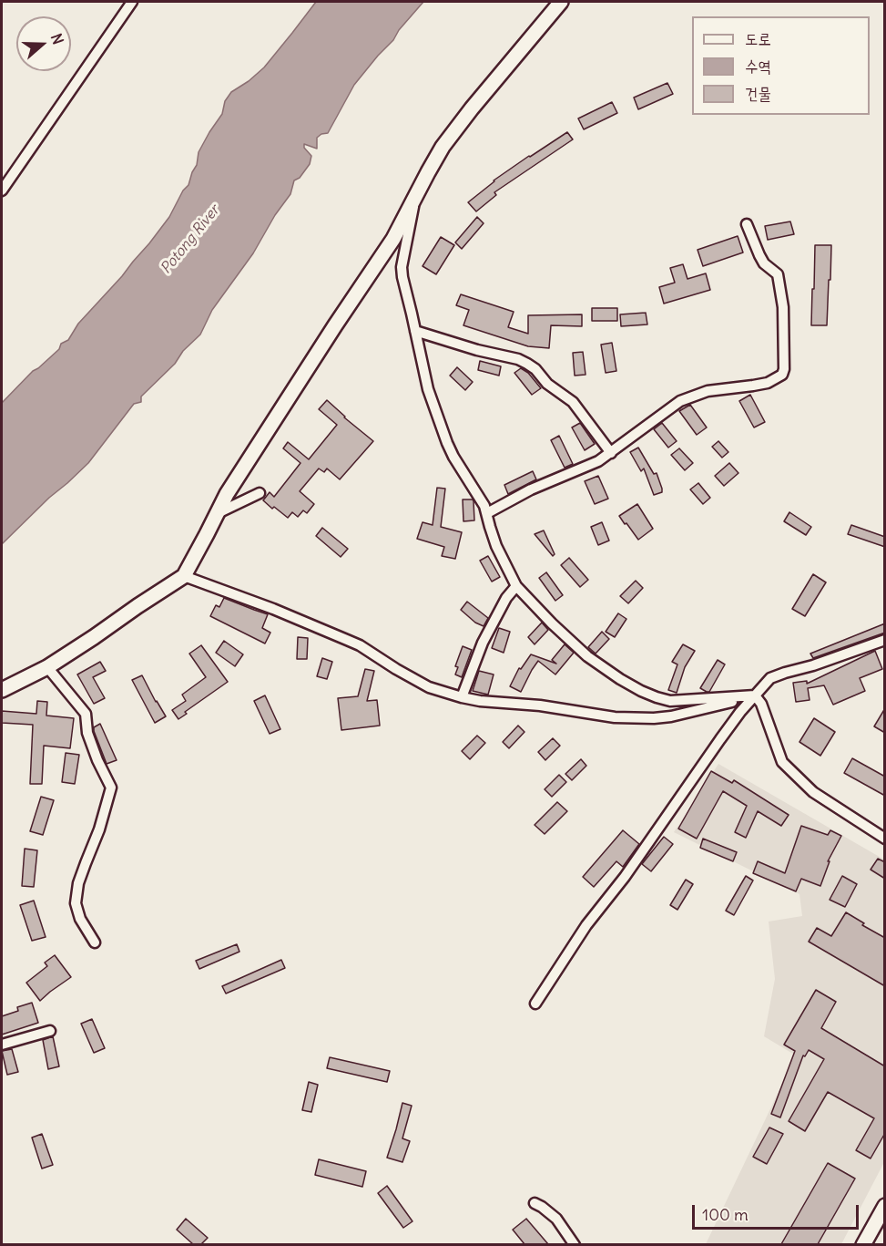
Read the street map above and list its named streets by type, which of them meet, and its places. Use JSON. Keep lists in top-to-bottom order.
{
  "water": ["Potong River"],
  "legend": ["도로", "수역", "건물"],
  "scale_bar": "100 m",
  "north": "right"
}
